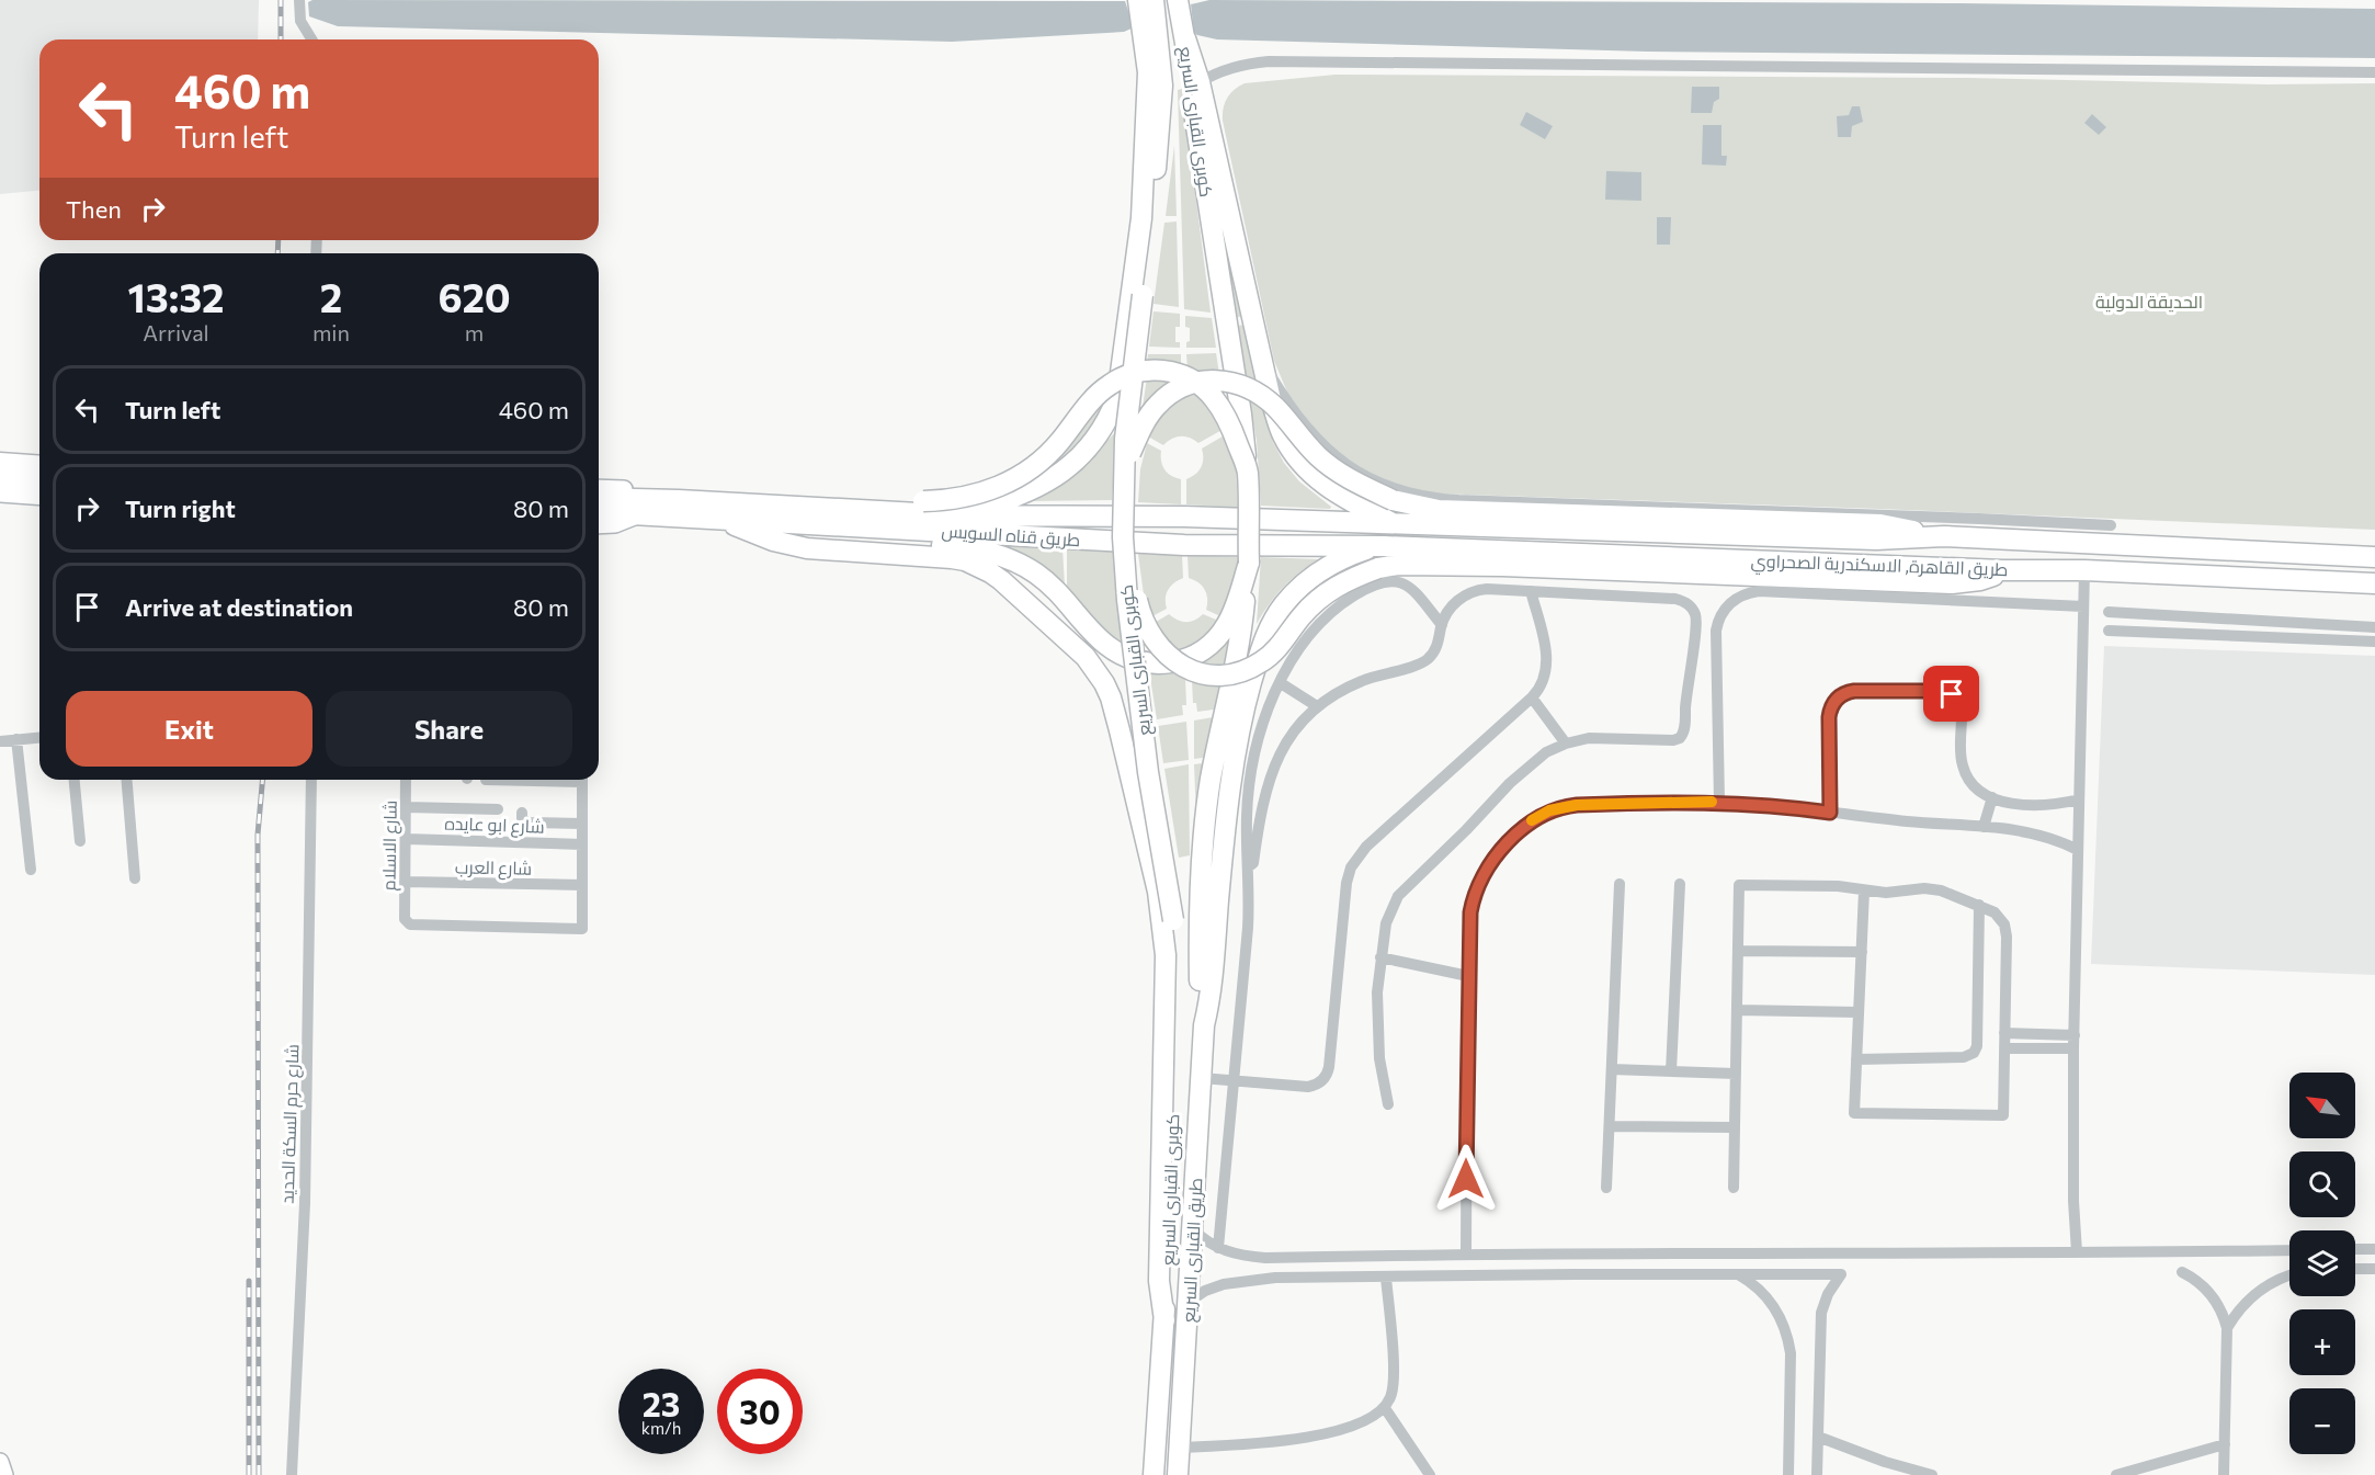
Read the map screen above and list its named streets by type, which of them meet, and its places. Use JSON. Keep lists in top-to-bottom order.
{
  "streets": {
    "highway": [
      "كوبرى القبارى السريع",
      "طريق قناه السويس",
      "طريق القاهرة, الاسكندرية الصحراوي",
      "طريق القبارى السريع"
    ],
    "street": [
      "شارع ابو عايده",
      "شارع الاسلام",
      "شارع العرب",
      "شارع حرم السكة الحديد"
    ]
  },
  "crossings": [
    ["كوبرى القبارى السريع", "طريق القبارى السريع"],
    ["طريق قناه السويس", "طريق القاهرة, الاسكندرية الصحراوي"],
    ["شارع ابو عايده", "شارع الاسلام"],
    ["شارع الاسلام", "شارع العرب"]
  ],
  "parks": ["الحديقة الدولية"],
  "north": "top left",
  "page": {
    "turn": ["460 m", "Turn left"],
    "then": "Then",
    "eta": [
      "13:32",
      "Arrival",
      "2",
      "min",
      "620",
      "m"
    ],
    "list": [
      {
        "name": "Turn left",
        "value": "460 m"
      },
      {
        "name": "Turn right",
        "value": "80 m"
      },
      {
        "name": "Arrive at destination",
        "value": "80 m"
      }
    ],
    "buttons": ["Exit", "Share"],
    "map_buttons": ["+", "−"],
    "speed": "23 km/h",
    "limit": "30"
  }
}
